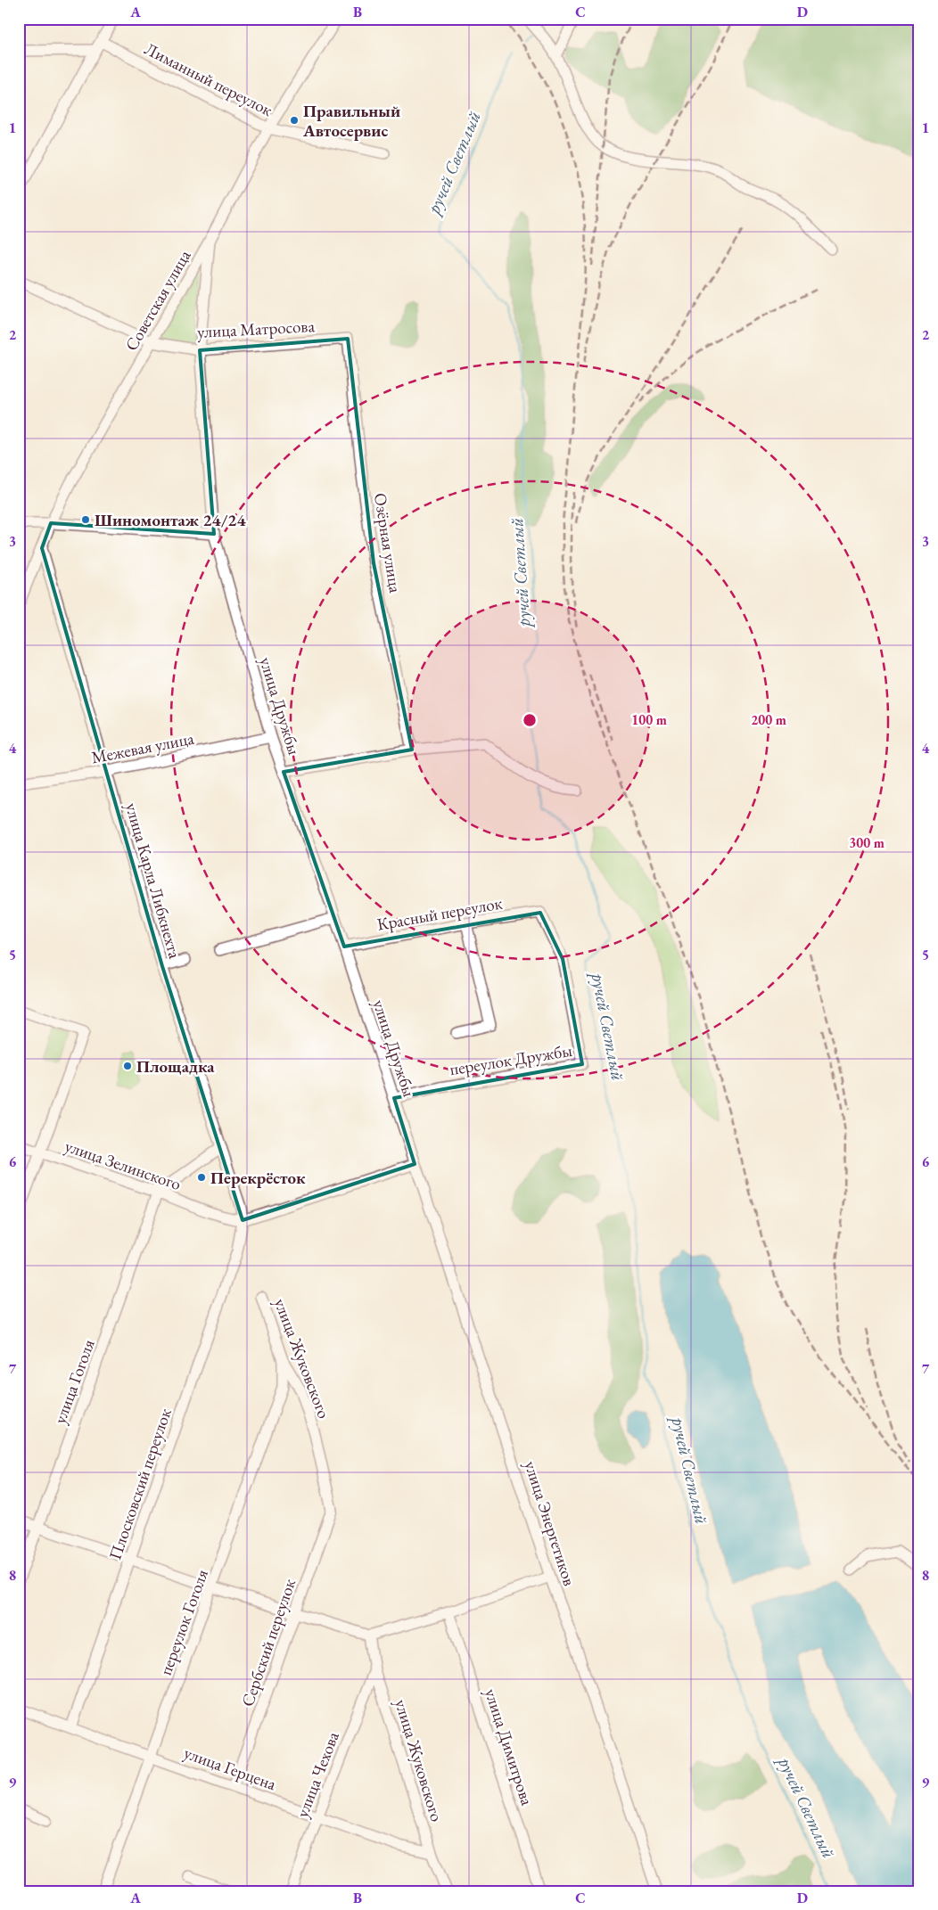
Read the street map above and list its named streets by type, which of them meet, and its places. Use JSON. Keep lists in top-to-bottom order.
{
  "streets": {
    "street": [
      "Лиманный переулок",
      "Советская улица",
      "улица Матросова",
      "Озёрная улица",
      "улица Дружбы",
      "Межевая улица",
      "улица Карла Либкнехта",
      "Красный переулок",
      "переулок Дружбы",
      "улица Зелинского",
      "улица Жуковского",
      "улица Гоголя",
      "Плосковский переулок",
      "улица Энергетиков",
      "переулок Гоголя",
      "Сербский переулок",
      "улица Димитрова",
      "улица Герцена",
      "улица Чехова"
    ]
  },
  "crossings": [
    ["Лиманный переулок", "Советская улица"],
    ["Советская улица", "улица Матросова"],
    ["Советская улица", "улица Дружбы"],
    ["Советская улица", "улица Карла Либкнехта"],
    ["улица Матросова", "Озёрная улица"],
    ["улица Матросова", "улица Дружбы"],
    ["улица Дружбы", "Межевая улица"],
    ["улица Дружбы", "Красный переулок"],
    ["улица Дружбы", "переулок Дружбы"],
    ["улица Дружбы", "улица Энергетиков"],
    ["Межевая улица", "улица Карла Либкнехта"],
    ["улица Карла Либкнехта", "улица Зелинского"],
    ["улица Карла Либкнехта", "Плосковский переулок"],
    ["Красный переулок", "переулок Дружбы"],
    ["улица Зелинского", "улица Гоголя"],
    ["улица Зелинского", "Плосковский переулок"],
    ["улица Жуковского", "переулок Гоголя"],
    ["улица Жуковского", "Сербский переулок"],
    ["улица Жуковского", "улица Герцена"],
    ["улица Жуковского", "улица Чехова"],
    ["Плосковский переулок", "улица Герцена"],
    ["переулок Гоголя", "улица Герцена"],
    ["Сербский переулок", "улица Герцена"],
    ["улица Герцена", "улица Чехова"]
  ],
  "water": ["ручей Светлый"],
  "places": [
    "Правильный Автосервис",
    "Шиномонтаж 24/24",
    "Площадка",
    "Перекрёсток"
  ],
  "grid": {
    "columns": [
      "A",
      "B",
      "C",
      "D"
    ],
    "rows": [
      "1",
      "2",
      "3",
      "4",
      "5",
      "6",
      "7",
      "8",
      "9"
    ]
  },
  "rings": ["100 m", "200 m", "300 m"]
}
